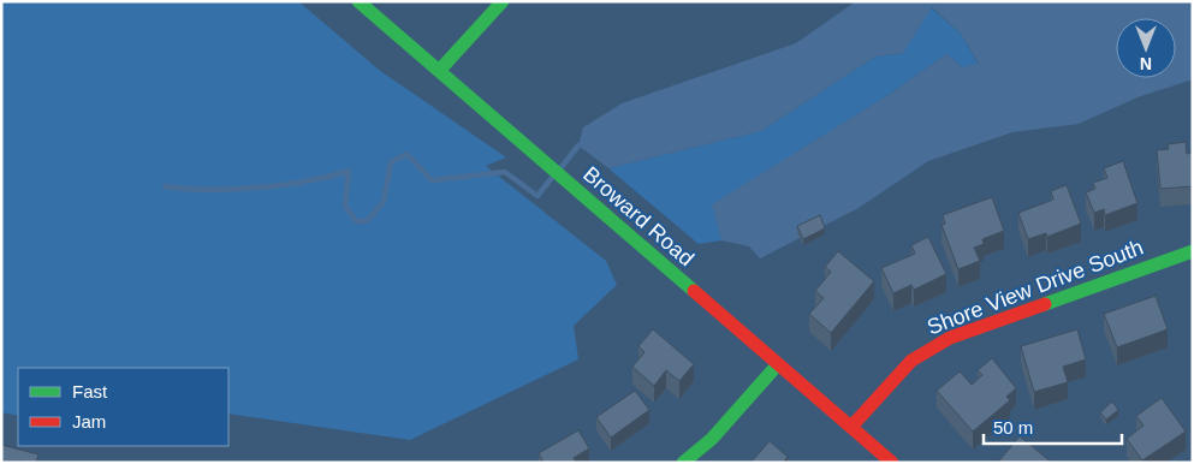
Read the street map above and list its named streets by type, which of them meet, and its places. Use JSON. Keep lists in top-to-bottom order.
{
  "streets": {
    "street": ["Broward Road", "Shore View Drive South"]
  },
  "crossings": [
    ["Broward Road", "Shore View Drive South"]
  ],
  "legend": ["Fast", "Jam"],
  "scale_bar": "50 m",
  "north": "bottom"
}
